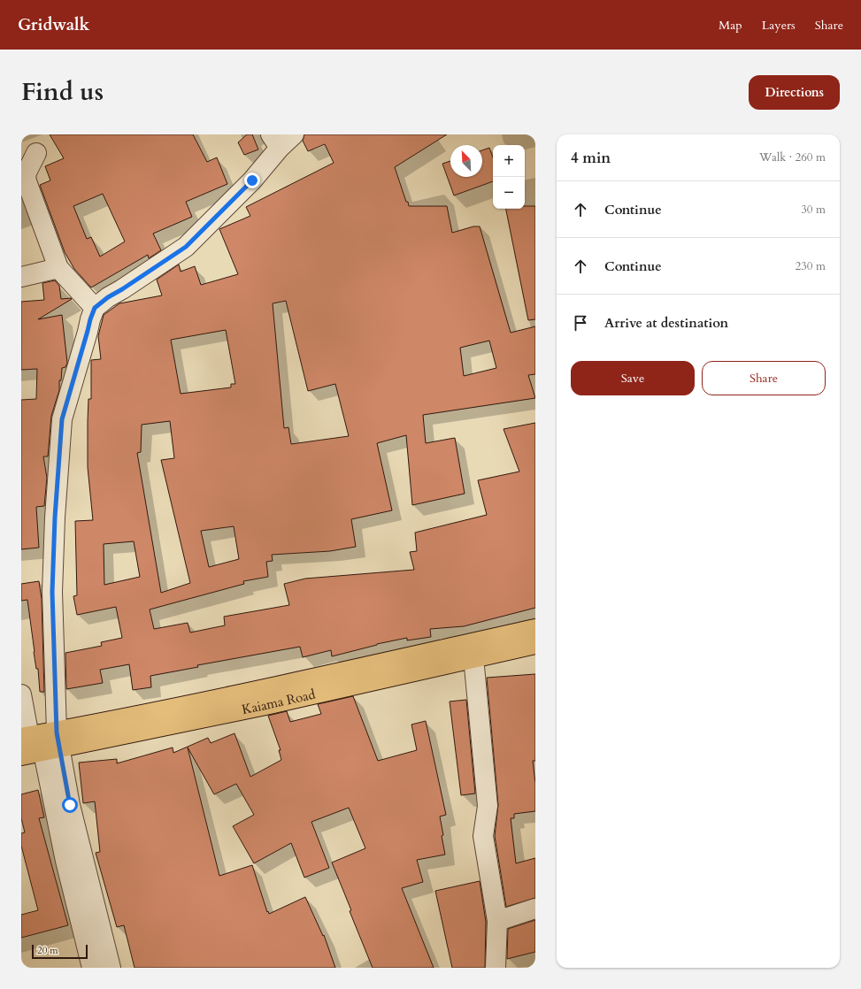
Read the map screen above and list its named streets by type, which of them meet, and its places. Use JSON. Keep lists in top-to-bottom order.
{
  "streets": {
    "highway": ["Kaiama Road"]
  },
  "scale_bar": "20 m",
  "north": "top left",
  "page": {
    "header": "Gridwalk",
    "nav": ["Map", "Layers", "Share"],
    "title": "Find us",
    "buttons": [
      "Directions",
      ["Save", "Share"]
    ],
    "heading": ["4 min", "Walk · 260 m"],
    "map_buttons": ["+", "−"],
    "list": [
      ["Continue", "30 m"],
      ["Continue", "230 m"],
      "Arrive at destination"
    ],
    "scale": "20 m"
  }
}
